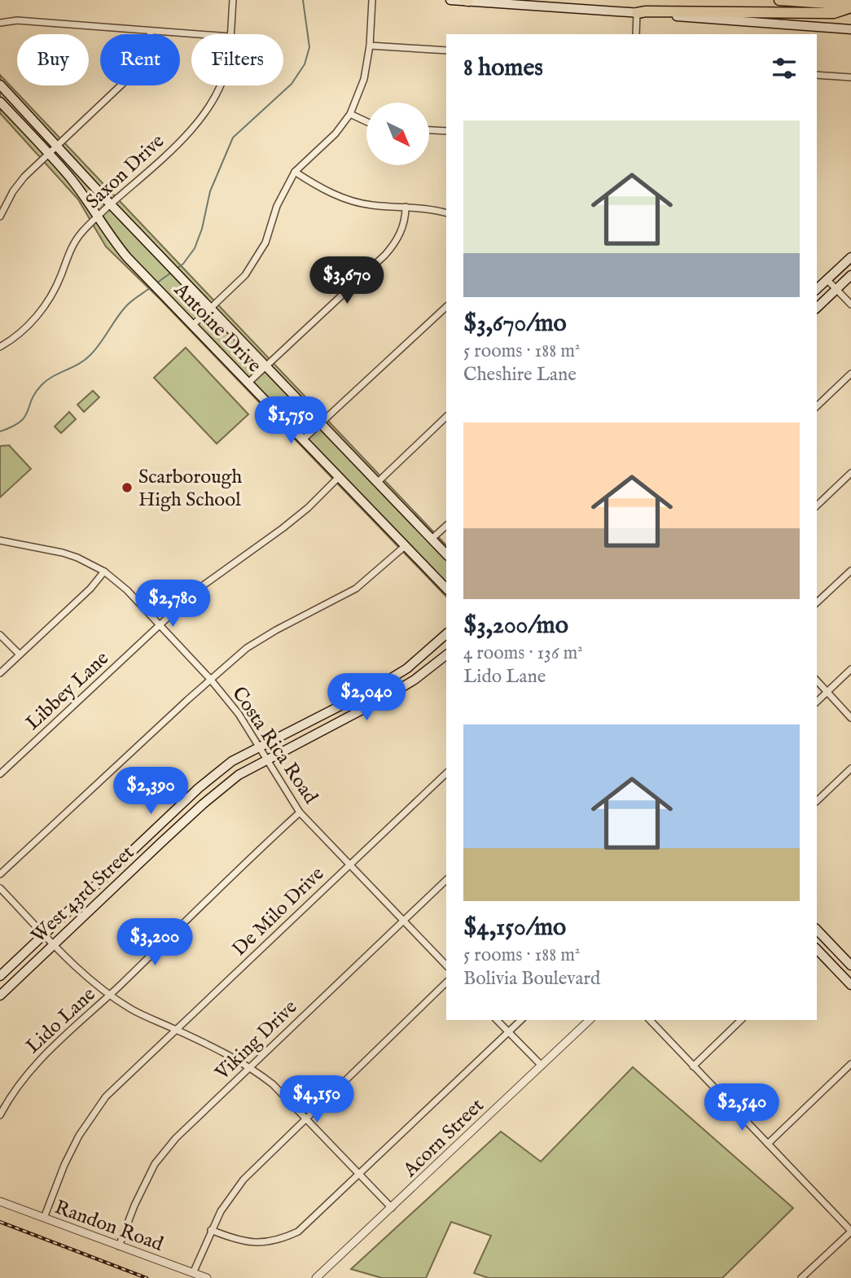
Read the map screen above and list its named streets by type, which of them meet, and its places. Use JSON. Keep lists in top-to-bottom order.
{
  "streets": {
    "main road": ["Antoine Drive", "West 43rd Street"],
    "street": [
      "Saxon Drive",
      "Libbey Lane",
      "Costa Rica Road",
      "De Milo Drive",
      "Lido Lane",
      "Viking Drive",
      "Acorn Street",
      "Randon Road"
    ]
  },
  "crossings": [
    ["Saxon Drive", "Antoine Drive"],
    ["Antoine Drive", "Libbey Lane"],
    ["Libbey Lane", "Costa Rica Road"],
    ["Costa Rica Road", "West 43rd Street"],
    ["Costa Rica Road", "De Milo Drive"],
    ["Costa Rica Road", "Lido Lane"],
    ["Costa Rica Road", "Viking Drive"],
    ["De Milo Drive", "Randon Road"],
    ["Viking Drive", "Randon Road"]
  ],
  "places": ["Scarborough High School"],
  "north": "bottom right",
  "page": {
    "chip": ["Buy", "Rent", "Filters"],
    "heading": "8 homes",
    "list": [
      {
        "name": "$3,670/mo",
        "note": "5 rooms · 188 m² · Cheshire Lane"
      },
      {
        "name": "$3,200/mo",
        "note": "4 rooms · 136 m² · Lido Lane"
      },
      {
        "name": "$4,150/mo",
        "note": "5 rooms · 188 m² · Bolivia Boulevard"
      }
    ],
    "price": [
      "$3,670",
      "$1,750",
      "$2,780",
      "$2,040",
      "$2,390",
      "$3,200",
      "$4,150",
      "$2,540"
    ]
  }
}
